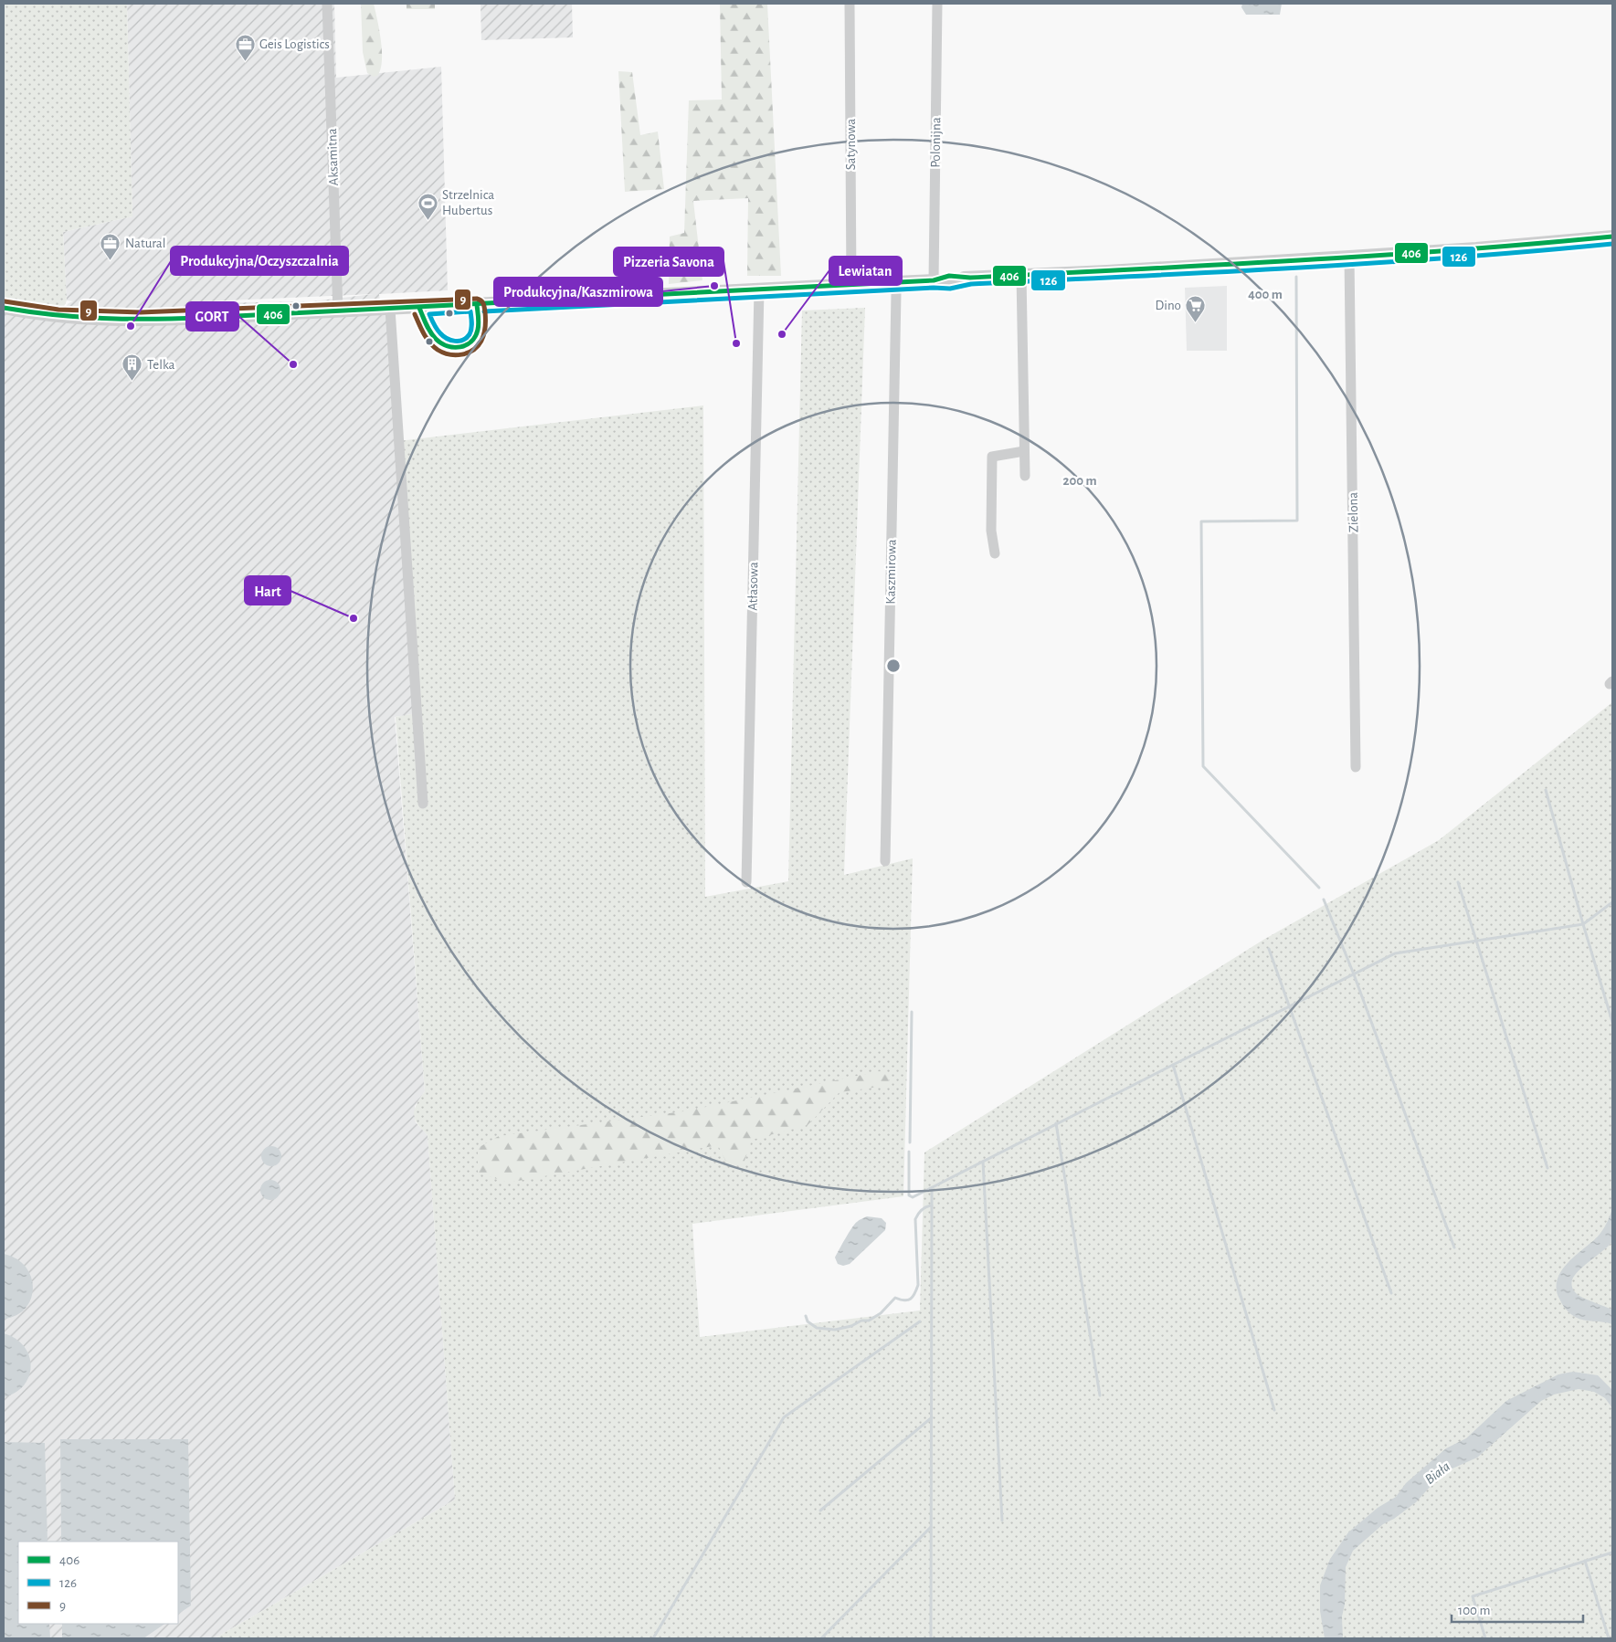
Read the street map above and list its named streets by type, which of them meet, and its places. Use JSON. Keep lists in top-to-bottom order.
{
  "streets": {
    "street": [
      "Polonijna",
      "Satynowa",
      "Aksamitna",
      "Zielona",
      "Kaszmirowa",
      "Atłasowa"
    ]
  },
  "water": ["Biała"],
  "places": {
    "office": ["Geis Logistics", "Natural"],
    "sports": ["Strzelnica Hubertus"],
    "other": [
      "Produkcyjna/Kaszmirowa",
      "Produkcyjna/Oczyszczalnia",
      "Lewiatan",
      "Pizzeria Savona",
      "GORT",
      "Hart"
    ],
    "supermarket": ["Dino"],
    "building": ["Telka"]
  },
  "lines": ["transit line 406", "transit line 126", "transit line 9"],
  "legend": ["406", "126", "9"],
  "scale_bar": "100 m",
  "rings": ["400 m", "200 m"]
}
